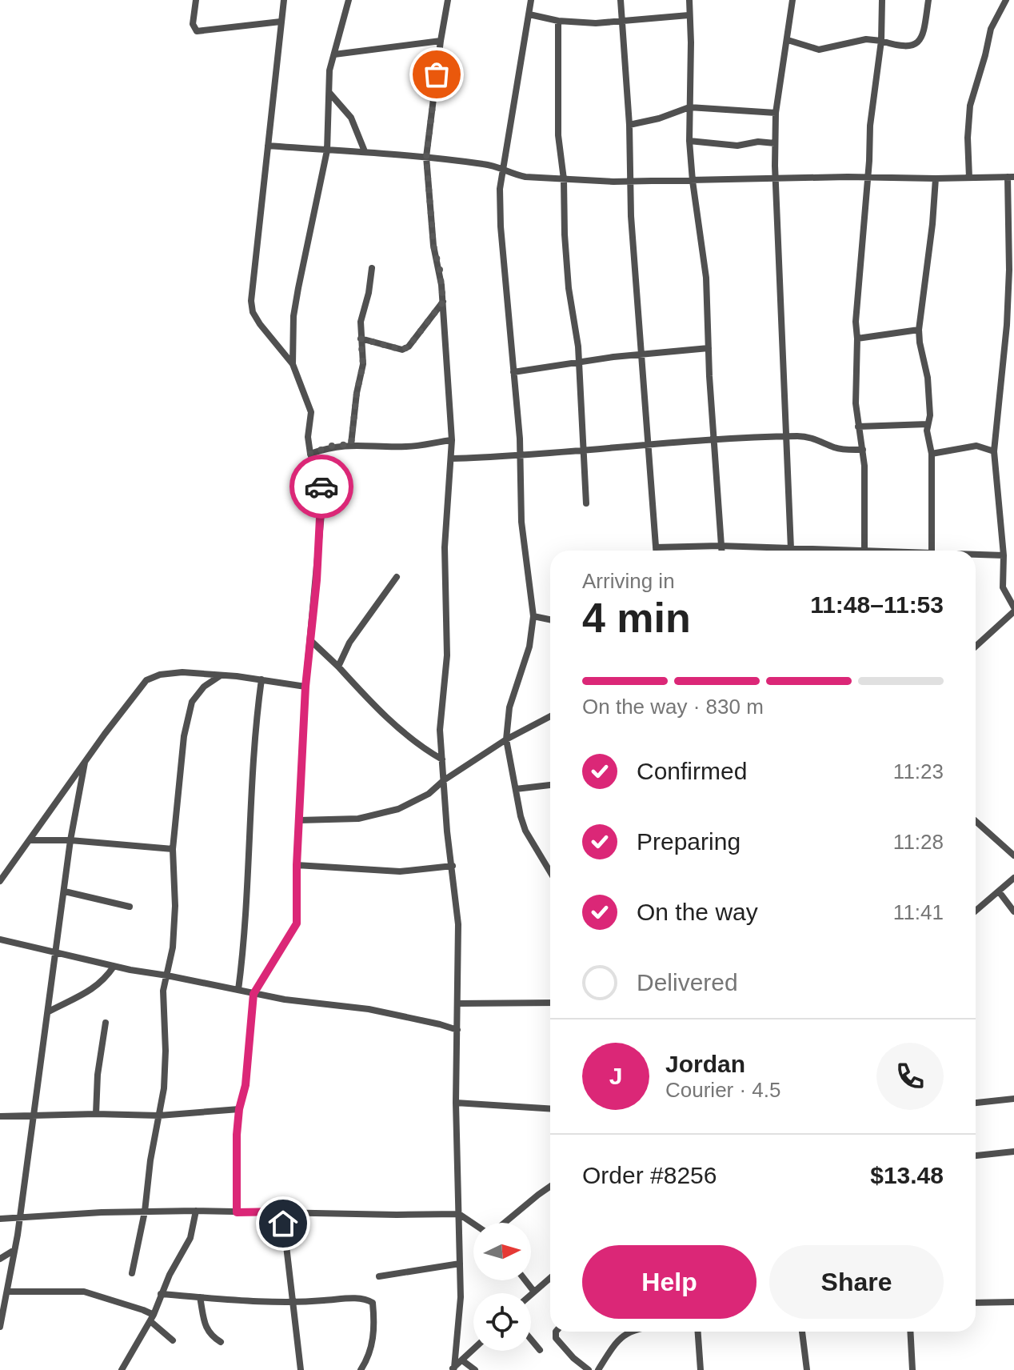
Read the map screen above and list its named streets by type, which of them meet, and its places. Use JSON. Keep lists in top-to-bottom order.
{
  "north": "right",
  "page": {
    "heading": ["4 min", "Arriving in", "11:48–11:53"],
    "panel": [
      "Jordan",
      "Courier · 4.5",
      "Order #8256",
      "$13.48"
    ],
    "bar": "On the way · 830 m",
    "list": [
      ["Confirmed", "11:23"],
      ["Preparing", "11:28"],
      ["On the way", "11:41"],
      "Delivered"
    ],
    "round": "J",
    "buttons": ["Help", "Share"]
  }
}
